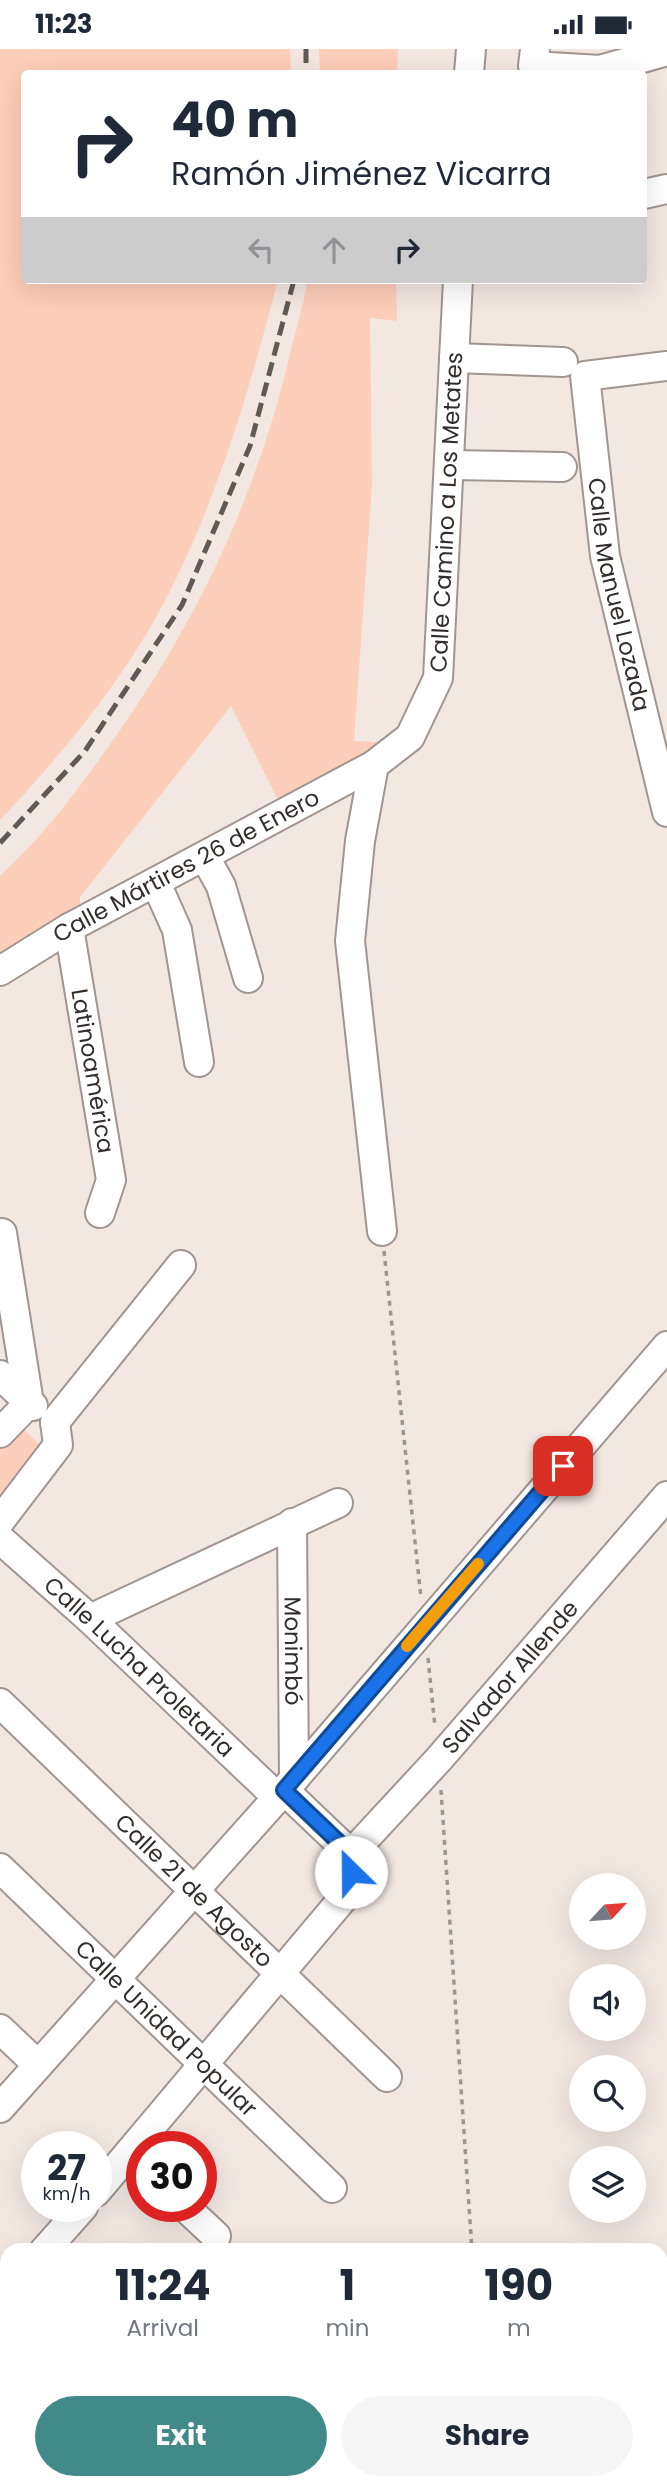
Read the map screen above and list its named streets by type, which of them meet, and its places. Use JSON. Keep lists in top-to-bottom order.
{
  "streets": {
    "street": [
      "Calle Camino a Los Metates",
      "Calle Manuel Lozada",
      "Calle Mártires 26 de Enero",
      "Latinoamérica",
      "Monimbó",
      "Calle Lucha Proletaria",
      "Salvador Allende",
      "Calle 21 de Agosto",
      "Calle Unidad Popular"
    ]
  },
  "crossings": [
    ["Calle Camino a Los Metates", "Calle Mártires 26 de Enero"],
    ["Calle Mártires 26 de Enero", "Latinoamérica"],
    ["Monimbó", "Calle Lucha Proletaria"],
    ["Calle Lucha Proletaria", "Salvador Allende"]
  ],
  "north": "top right",
  "page": {
    "status": "11:23",
    "turn": ["40 m", "Ramón Jiménez Vicarra"],
    "speed": "27 km/h",
    "limit": "30",
    "eta": [
      "11:24",
      "Arrival",
      "1",
      "min",
      "190",
      "m"
    ],
    "buttons": ["Exit", "Share"]
  }
}
